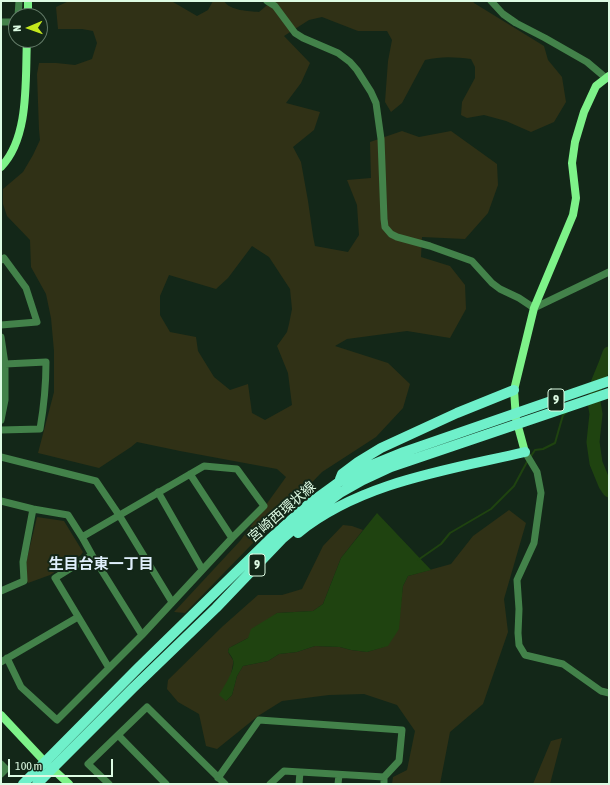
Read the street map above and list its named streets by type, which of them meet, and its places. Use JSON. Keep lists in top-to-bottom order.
{
  "streets": {
    "main road": ["9", "宮崎西環状線"]
  },
  "districts": ["生目台東一丁目"],
  "scale_bar": "100 m",
  "north": "left"
}
